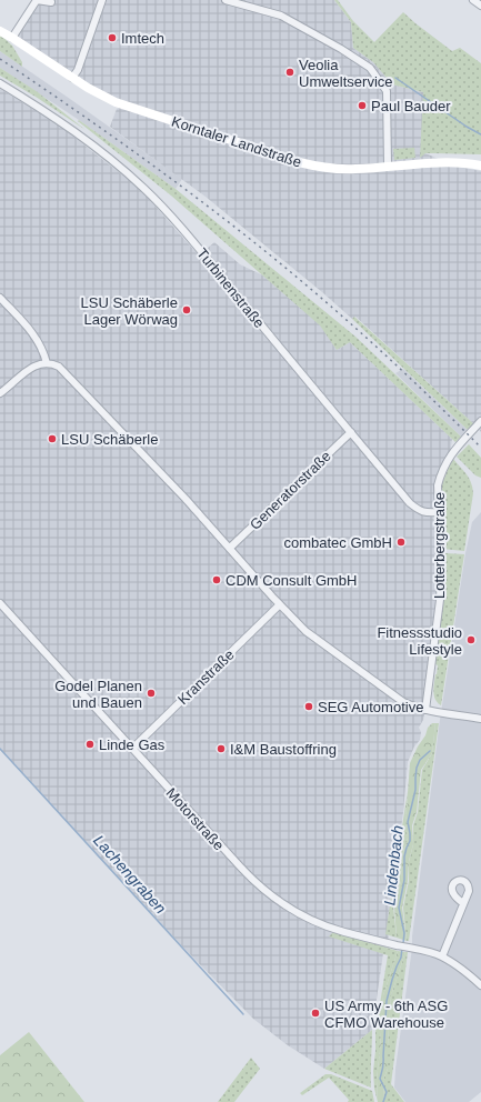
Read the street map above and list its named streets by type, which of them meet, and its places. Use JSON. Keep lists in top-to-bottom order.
{
  "streets": {
    "main road": ["Korntaler Landstraße"],
    "street": [
      "Turbinenstraße",
      "Generatorstraße",
      "Lotterbergstraße",
      "Kranstraße",
      "Motorstraße"
    ]
  },
  "crossings": [
    ["Turbinenstraße", "Generatorstraße"],
    ["Turbinenstraße", "Lotterbergstraße"],
    ["Kranstraße", "Motorstraße"]
  ],
  "water": ["Lindenbach", "Lachengraben"],
  "places": [
    "Imtech",
    "Veolia Umweltservice",
    "Paul Bauder",
    "LSU Schäberle Lager Wörwag",
    "LSU Schäberle",
    "combatec GmbH",
    "CDM Consult GmbH",
    "Fitnessstudio Lifestyle",
    "Godel Planen und Bauen",
    "SEG Automotive",
    "Linde Gas",
    "I&M Baustoffring",
    "US Army - 6th ASG CFMO Warehouse"
  ]
}
